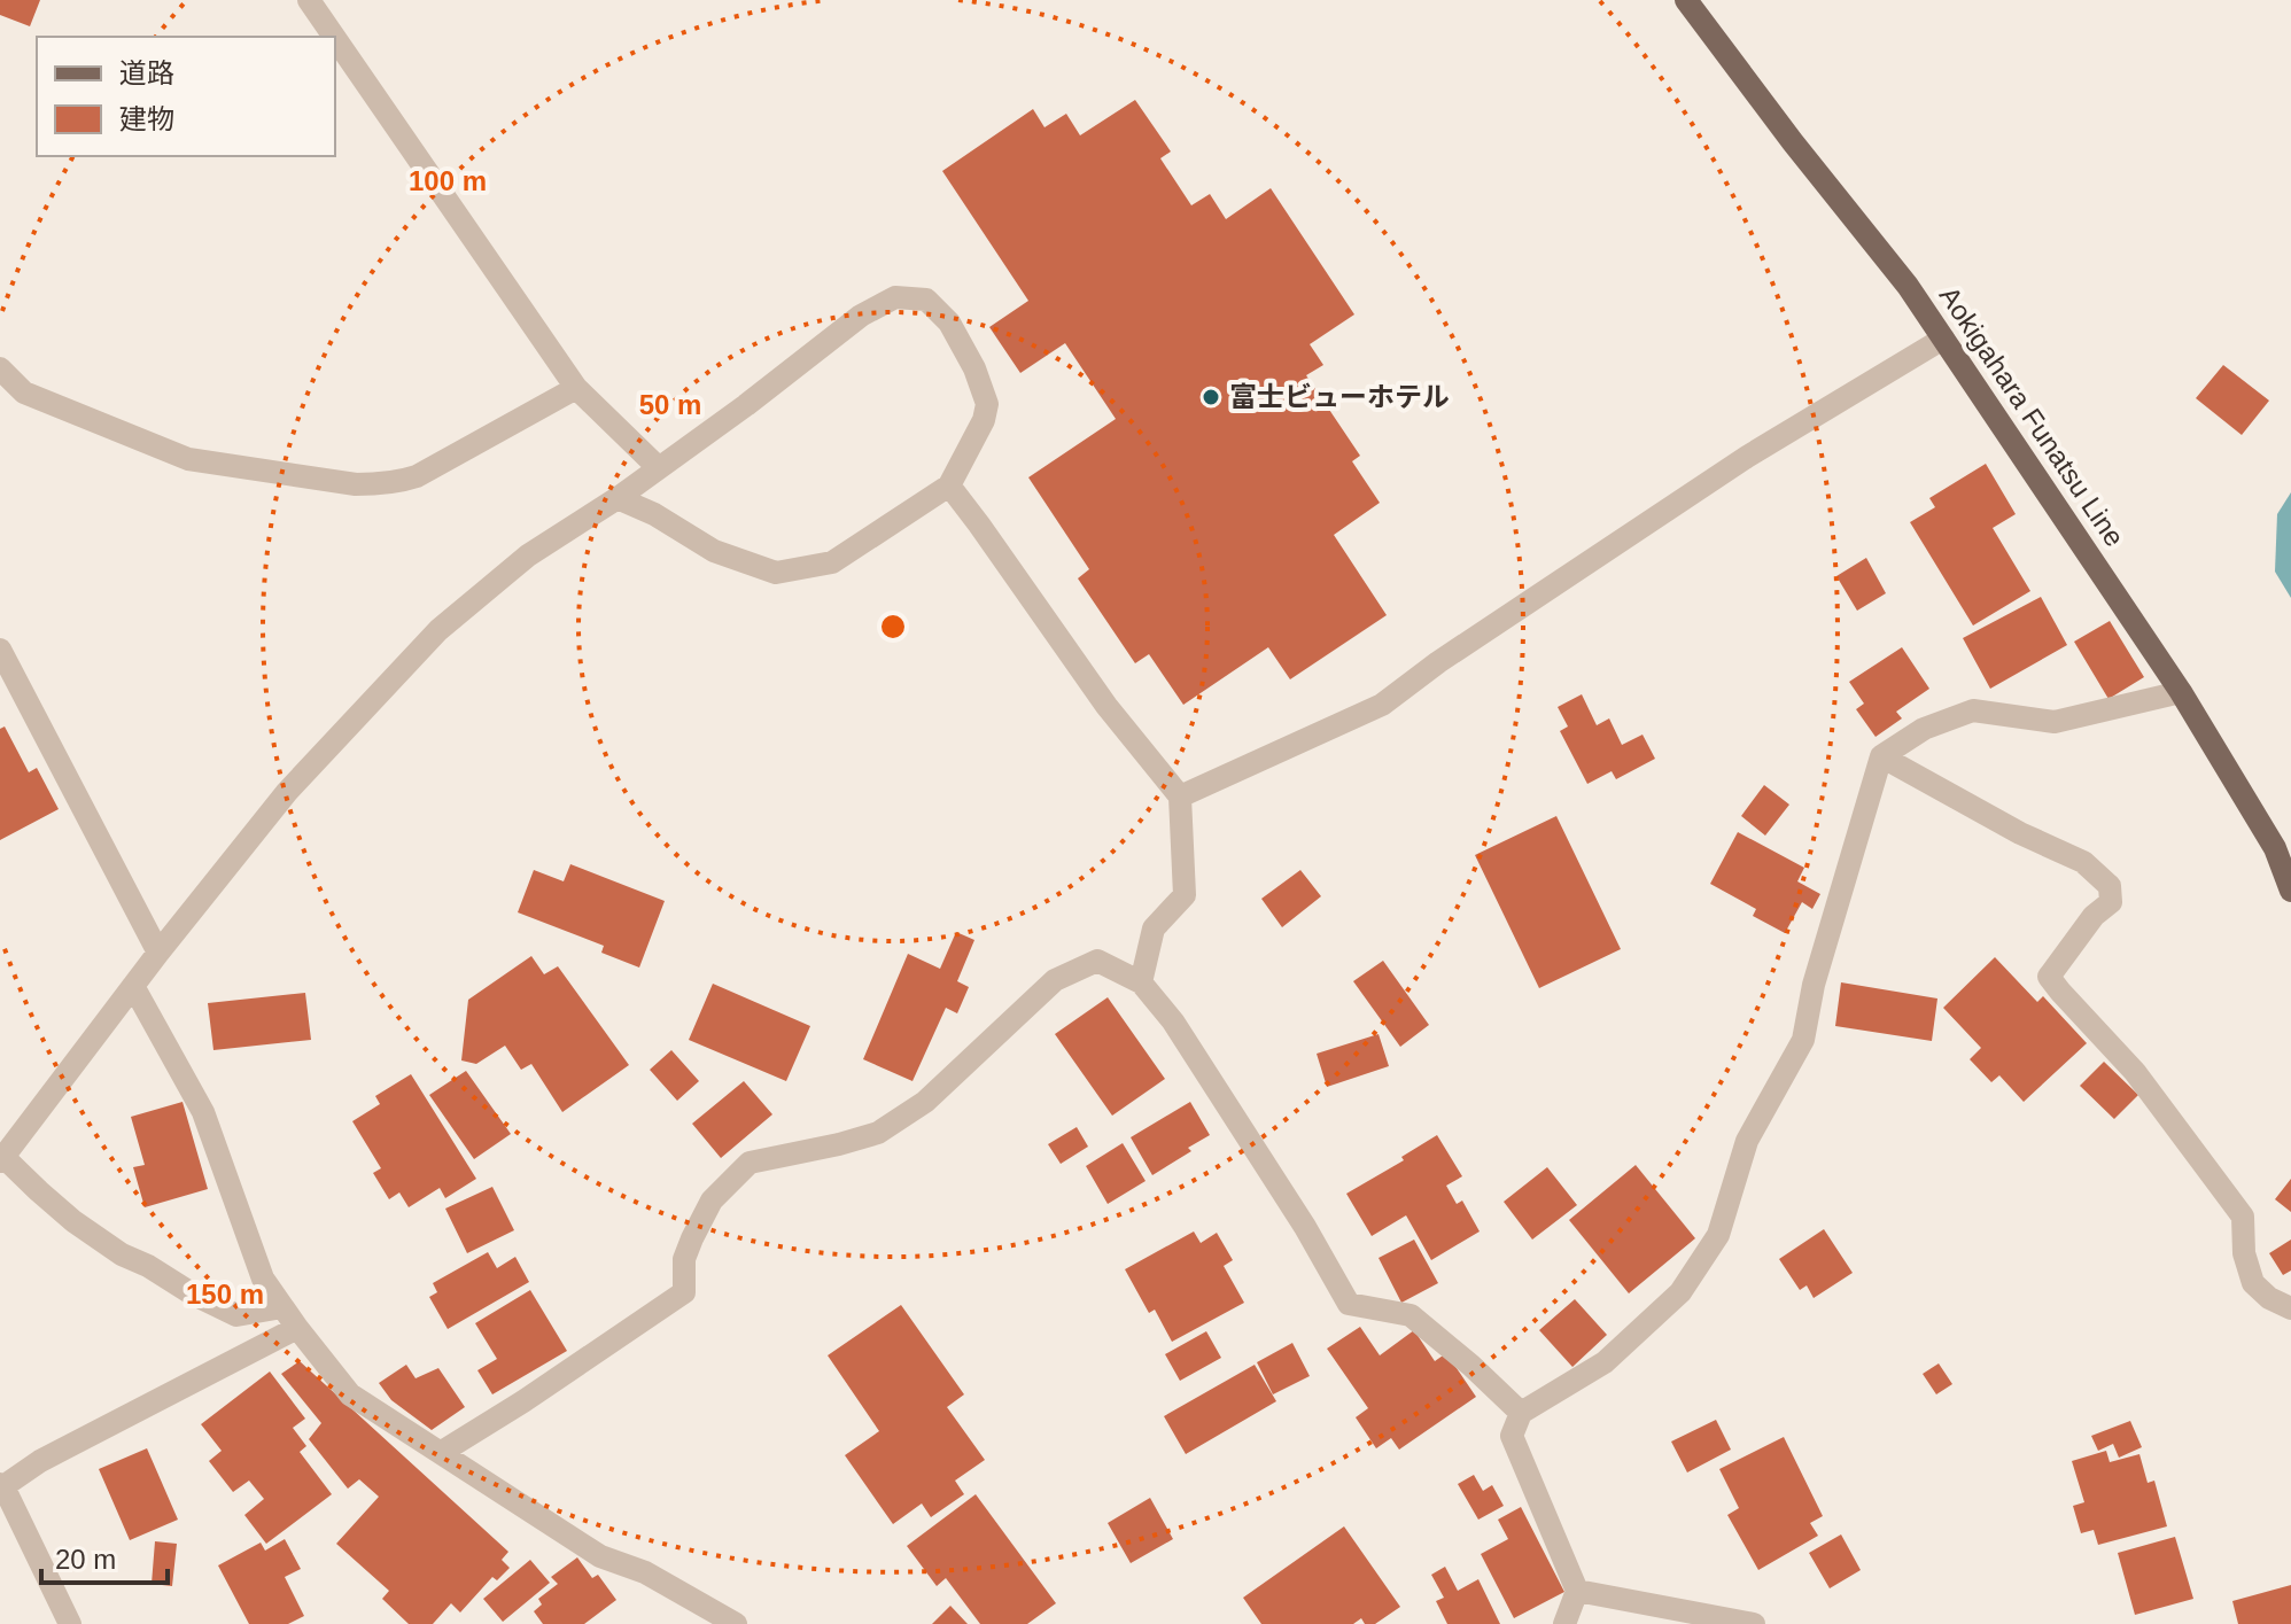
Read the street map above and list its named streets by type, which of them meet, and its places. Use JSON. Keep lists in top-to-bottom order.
{
  "streets": {
    "main road": ["Aokigahara Funatsu Line"]
  },
  "places": ["富士ビューホテル"],
  "legend": ["道路", "建物"],
  "scale_bar": "20 m",
  "rings": ["100 m", "50 m", "150 m"]
}
